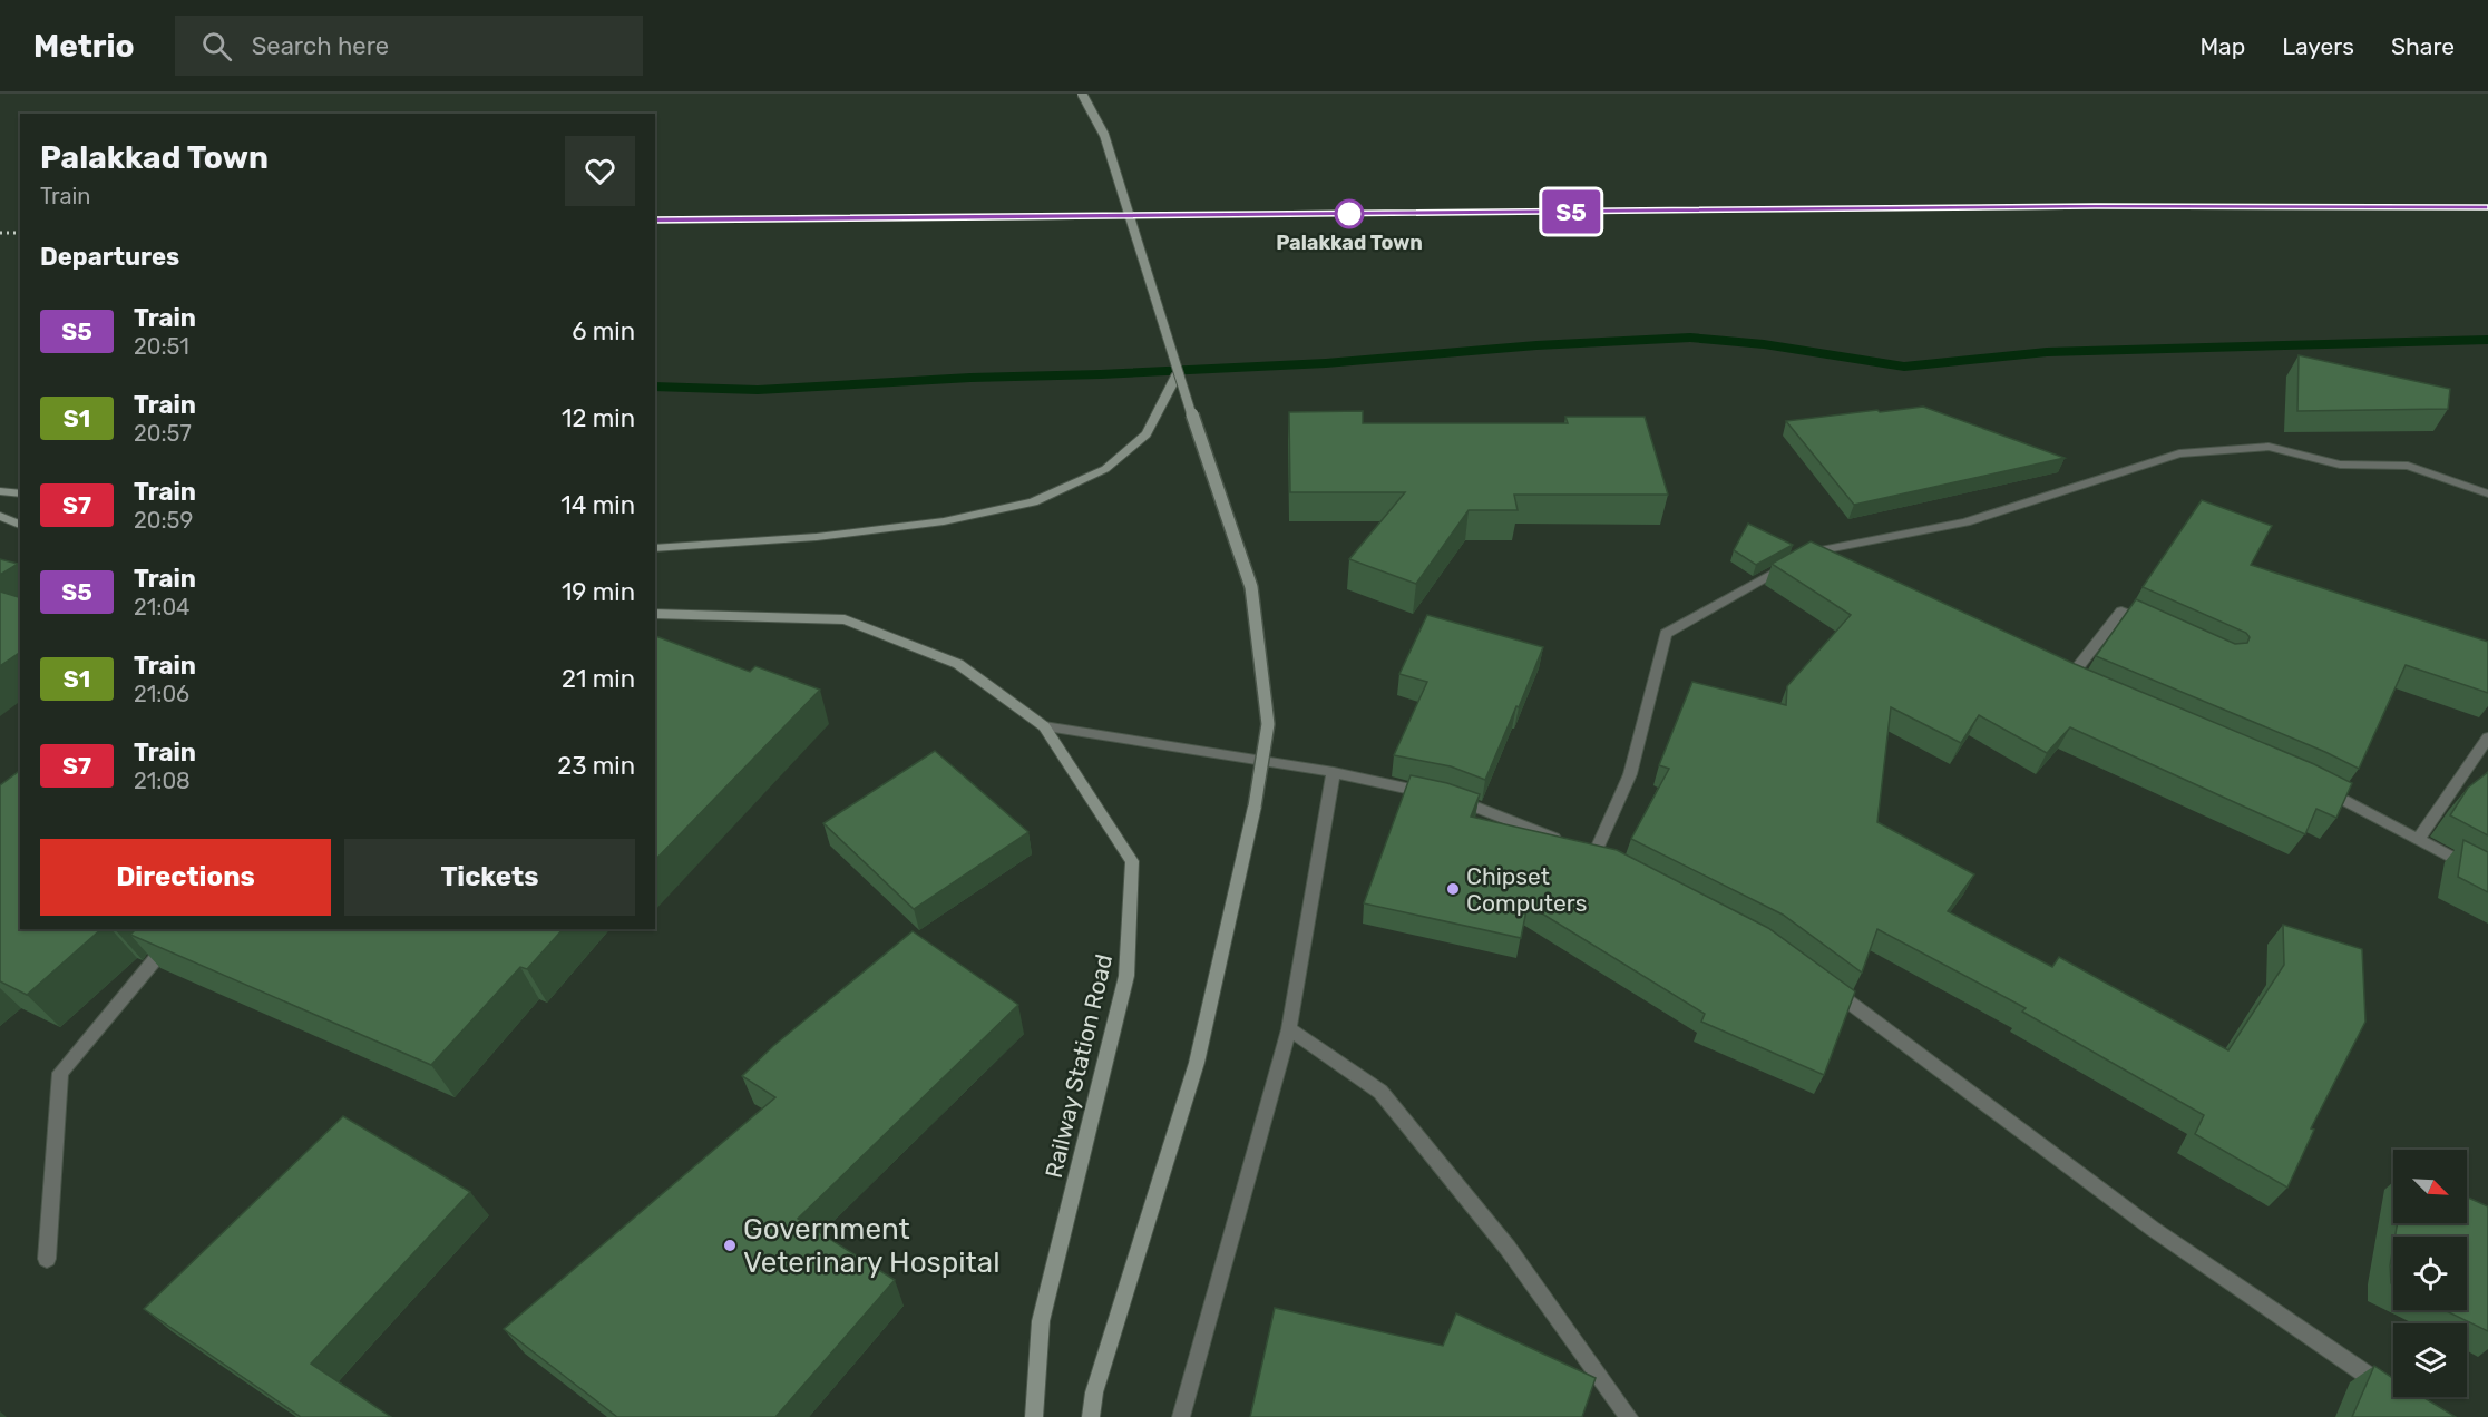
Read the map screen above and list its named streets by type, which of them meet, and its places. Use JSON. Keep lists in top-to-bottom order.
{
  "streets": {
    "main road": ["Railway Station Road"]
  },
  "places": ["Palakkad Town", "Chipset Computers", "Government Veterinary Hospital"],
  "north": "bottom right",
  "page": {
    "header": "Metrio",
    "search": "Search here",
    "nav": ["Map", "Layers", "Share"],
    "on_map": "S5",
    "heading": [
      ["Palakkad Town", "Train"],
      "Departures"
    ],
    "list": [
      {
        "mark": "S5",
        "name": "Train",
        "note": "20:51",
        "value": "6 min"
      },
      {
        "mark": "S1",
        "name": "Train",
        "note": "20:57",
        "value": "12 min"
      },
      {
        "mark": "S7",
        "name": "Train",
        "note": "20:59",
        "value": "14 min"
      },
      {
        "mark": "S5",
        "name": "Train",
        "note": "21:04",
        "value": "19 min"
      },
      {
        "mark": "S1",
        "name": "Train",
        "note": "21:06",
        "value": "21 min"
      },
      {
        "mark": "S7",
        "name": "Train",
        "note": "21:08",
        "value": "23 min"
      }
    ],
    "buttons": ["Directions", "Tickets"]
  }
}
